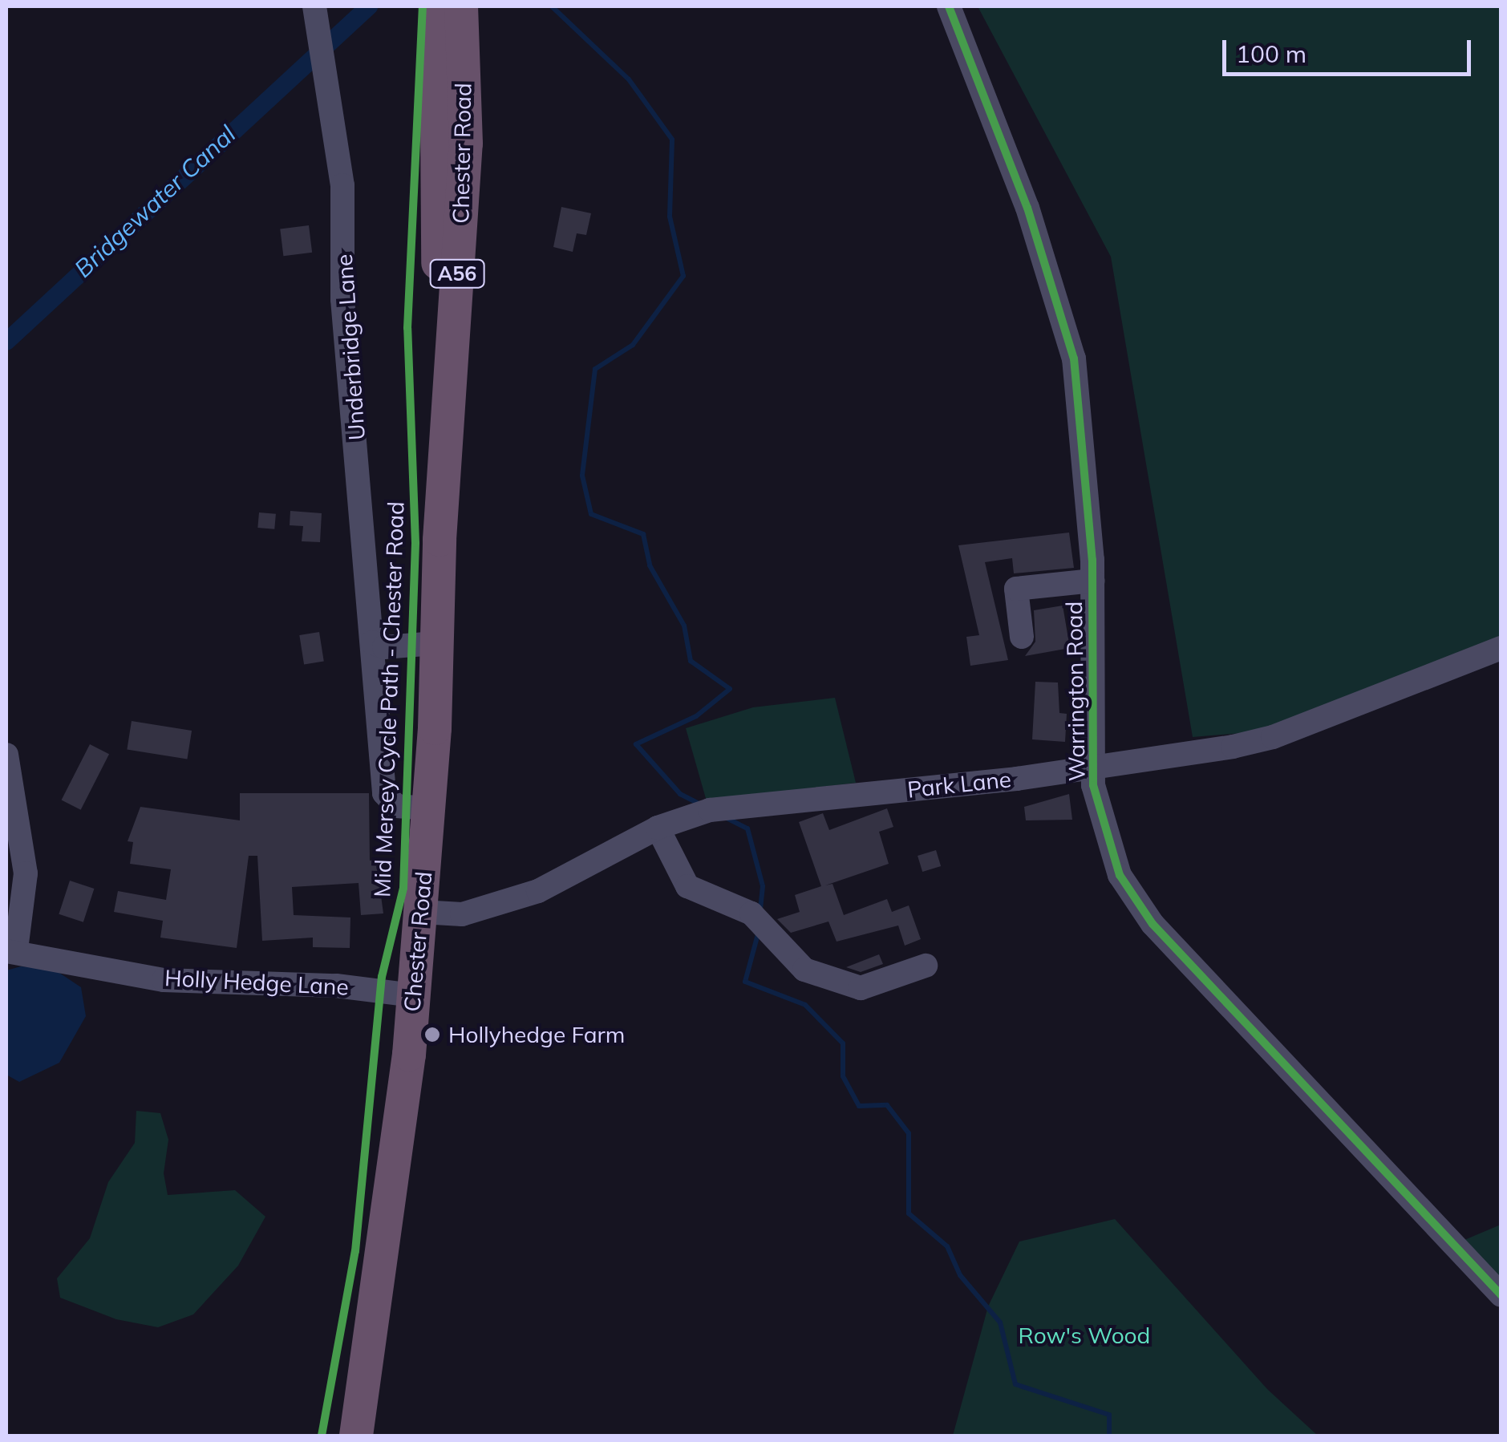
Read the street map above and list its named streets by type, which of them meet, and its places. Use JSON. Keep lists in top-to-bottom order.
{
  "streets": {
    "highway": ["Chester Road", "A56"],
    "street": [
      "Underbridge Lane",
      "Warrington Road",
      "Park Lane",
      "Holly Hedge Lane"
    ],
    "cycle path": ["Mid Mersey Cycle Path - Chester Road"]
  },
  "crossings": [
    ["Chester Road", "Underbridge Lane"],
    ["Chester Road", "Park Lane"],
    ["Chester Road", "Holly Hedge Lane"],
    ["Warrington Road", "Park Lane"]
  ],
  "water": ["Bridgewater Canal"],
  "parks": ["Row's Wood"],
  "places": ["Hollyhedge Farm"],
  "scale_bar": "100 m"
}
